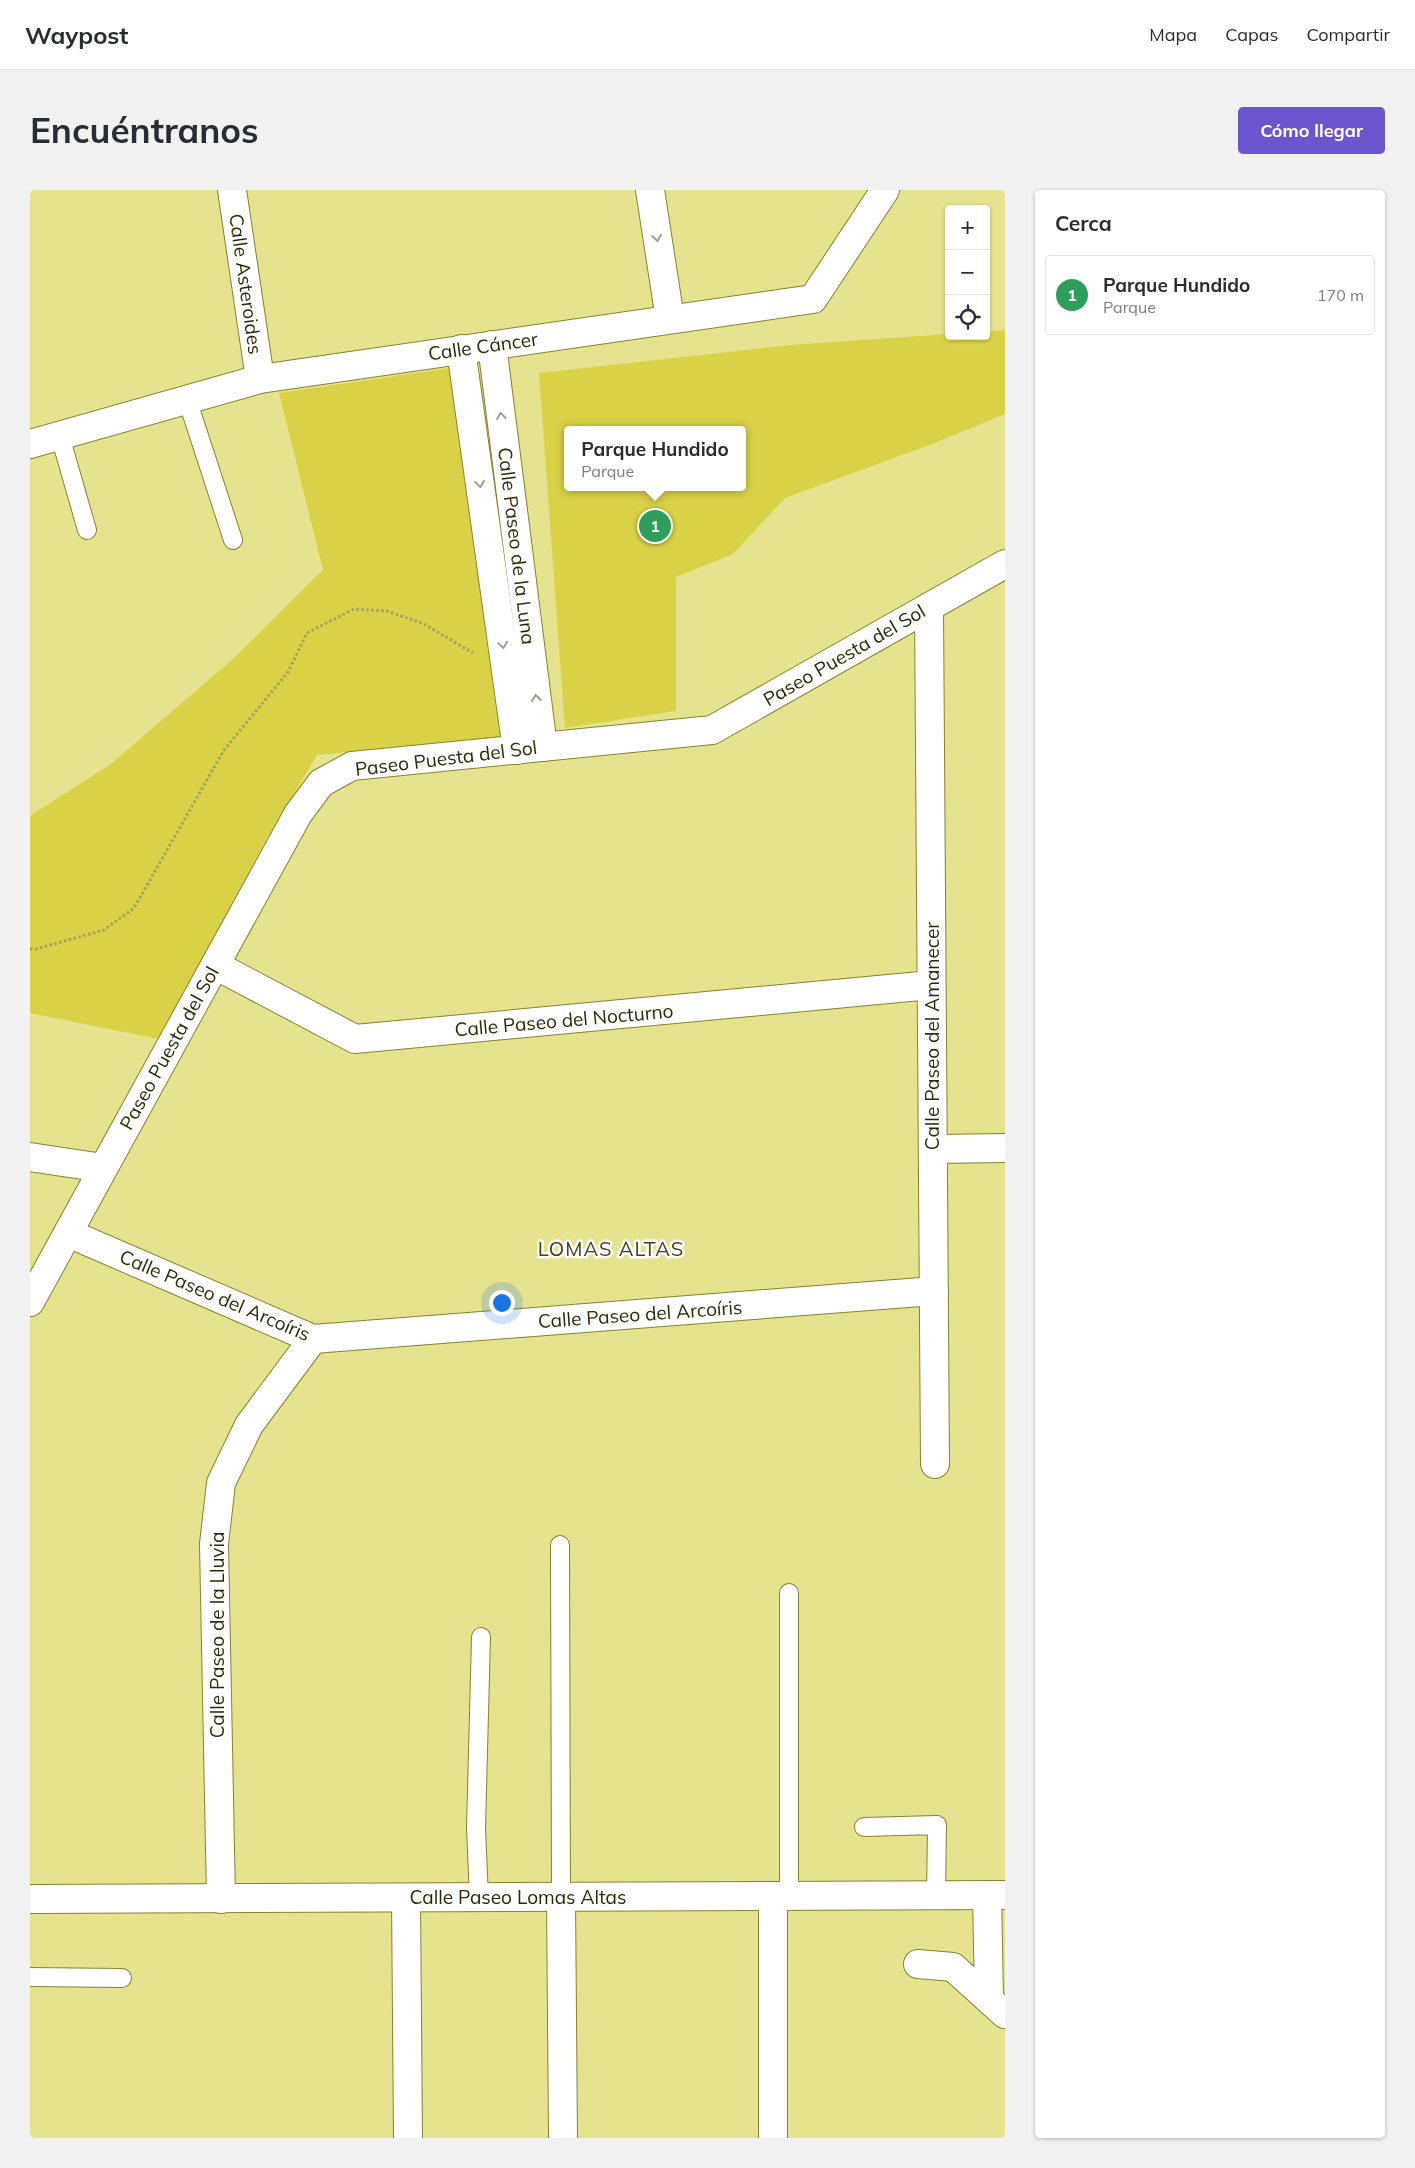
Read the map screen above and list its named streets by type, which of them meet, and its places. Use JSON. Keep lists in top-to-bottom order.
{
  "streets": {
    "street": [
      "Calle Asteroides",
      "Calle Cáncer",
      "Calle Paseo de la Luna",
      "Paseo Puesta del Sol",
      "Calle Paseo del Nocturno",
      "Calle Paseo del Amanecer",
      "Calle Paseo del Arcoíris",
      "Calle Paseo de la Lluvia",
      "Calle Paseo Lomas Altas"
    ]
  },
  "crossings": [
    ["Calle Asteroides", "Calle Cáncer"],
    ["Calle Cáncer", "Calle Paseo de la Luna"],
    ["Calle Paseo de la Luna", "Paseo Puesta del Sol"],
    ["Paseo Puesta del Sol", "Calle Paseo del Nocturno"],
    ["Paseo Puesta del Sol", "Calle Paseo del Amanecer"],
    ["Paseo Puesta del Sol", "Calle Paseo del Arcoíris"],
    ["Calle Paseo del Nocturno", "Calle Paseo del Amanecer"],
    ["Calle Paseo del Amanecer", "Calle Paseo del Arcoíris"],
    ["Calle Paseo del Arcoíris", "Calle Paseo de la Lluvia"],
    ["Calle Paseo de la Lluvia", "Calle Paseo Lomas Altas"]
  ],
  "districts": ["LOMAS ALTAS"],
  "page": {
    "header": "Waypost",
    "nav": ["Mapa", "Capas", "Compartir"],
    "buttons": "Cómo llegar",
    "title": "Encuéntranos",
    "heading": "Cerca",
    "map_buttons": ["+", "−"],
    "list": [
      {
        "mark": "1",
        "name": "Parque Hundido",
        "note": "Parque",
        "value": "170 m"
      }
    ],
    "popup": ["Parque Hundido", "Parque"],
    "pins": "1"
  }
}
